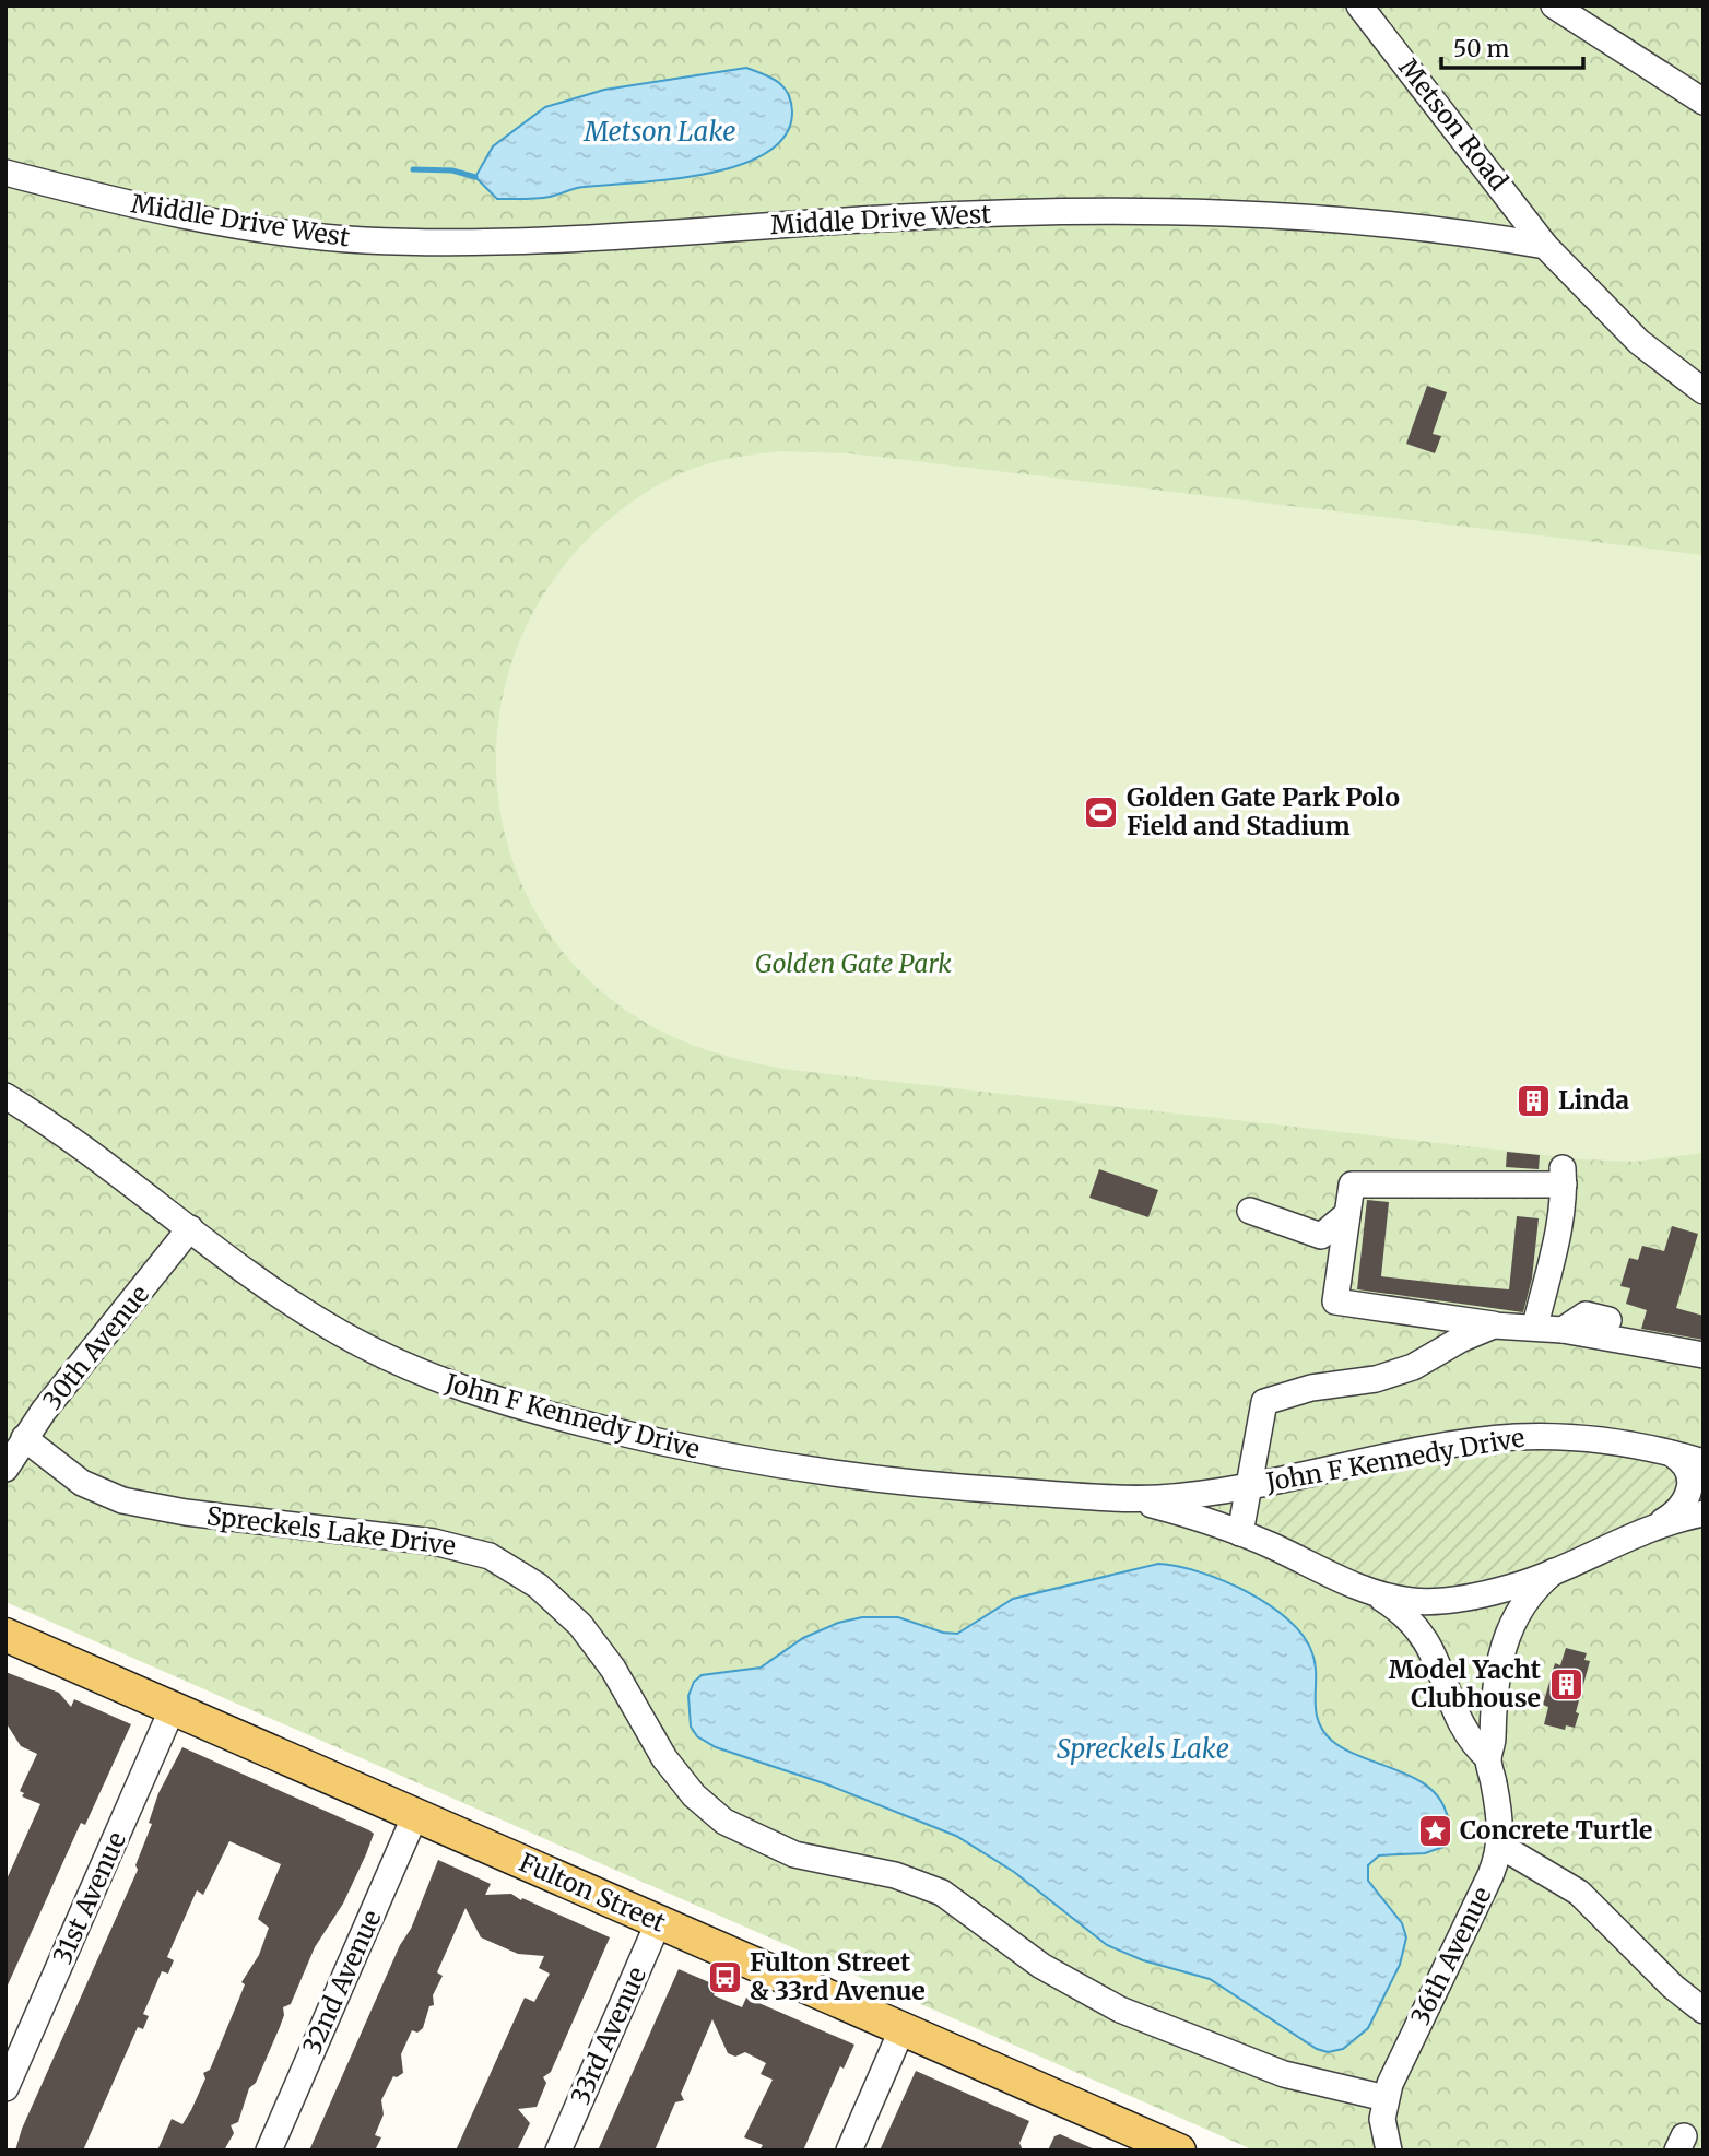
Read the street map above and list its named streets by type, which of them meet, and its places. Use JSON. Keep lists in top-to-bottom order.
{
  "streets": {
    "main road": ["Fulton Street"],
    "street": [
      "Metson Road",
      "Middle Drive West",
      "30th Avenue",
      "John F Kennedy Drive",
      "Spreckels Lake Drive",
      "31st Avenue",
      "36th Avenue",
      "32nd Avenue",
      "33rd Avenue"
    ]
  },
  "crossings": [
    ["Metson Road", "Middle Drive West"],
    ["30th Avenue", "John F Kennedy Drive"],
    ["30th Avenue", "Spreckels Lake Drive"],
    ["John F Kennedy Drive", "36th Avenue"],
    ["Spreckels Lake Drive", "36th Avenue"],
    ["Fulton Street", "31st Avenue"],
    ["Fulton Street", "32nd Avenue"],
    ["Fulton Street", "33rd Avenue"]
  ],
  "water": ["Metson Lake", "Spreckels Lake"],
  "parks": ["Golden Gate Park"],
  "places": {
    "sports": ["Golden Gate Park Polo Field and Stadium"],
    "building": ["Linda", "Model Yacht Clubhouse"],
    "place": ["Concrete Turtle"],
    "bus stop": ["Fulton Street & 33rd Avenue"]
  },
  "scale_bar": "50 m"
}
